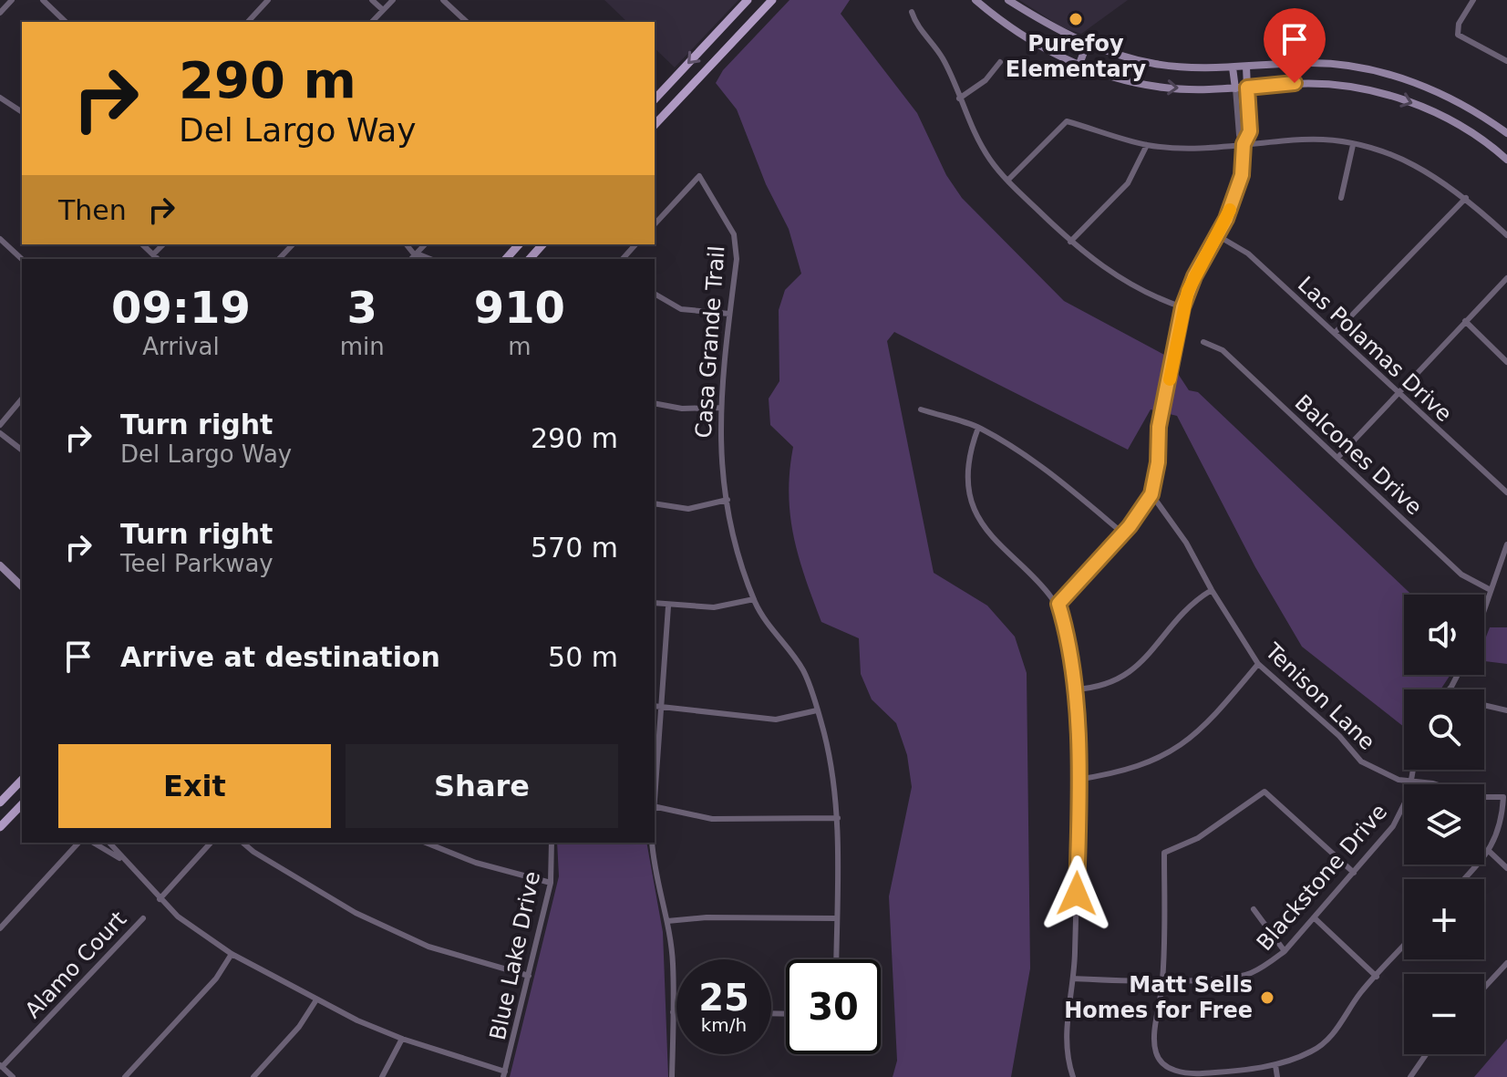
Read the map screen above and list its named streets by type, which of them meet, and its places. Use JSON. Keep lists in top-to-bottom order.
{
  "streets": {
    "street": [
      "Casa Grande Trail",
      "Las Polamas Drive",
      "Balcones Drive",
      "Tenison Lane",
      "Blackstone Drive",
      "Blue Lake Drive",
      "Alamo Court"
    ]
  },
  "crossings": [
    ["Tenison Lane", "Blackstone Drive"]
  ],
  "places": ["Purefoy Elementary", "Matt Sells Homes for Free"],
  "page": {
    "turn": ["290 m", "Del Largo Way"],
    "then": "Then",
    "eta": [
      "09:19",
      "Arrival",
      "3",
      "min",
      "910",
      "m"
    ],
    "list": [
      {
        "name": "Turn right",
        "note": "Del Largo Way",
        "value": "290 m"
      },
      {
        "name": "Turn right",
        "note": "Teel Parkway",
        "value": "570 m"
      },
      {
        "name": "Arrive at destination",
        "value": "50 m"
      }
    ],
    "map_buttons": ["+", "−"],
    "buttons": ["Exit", "Share"],
    "speed": "25 km/h",
    "limit": "30"
  }
}
